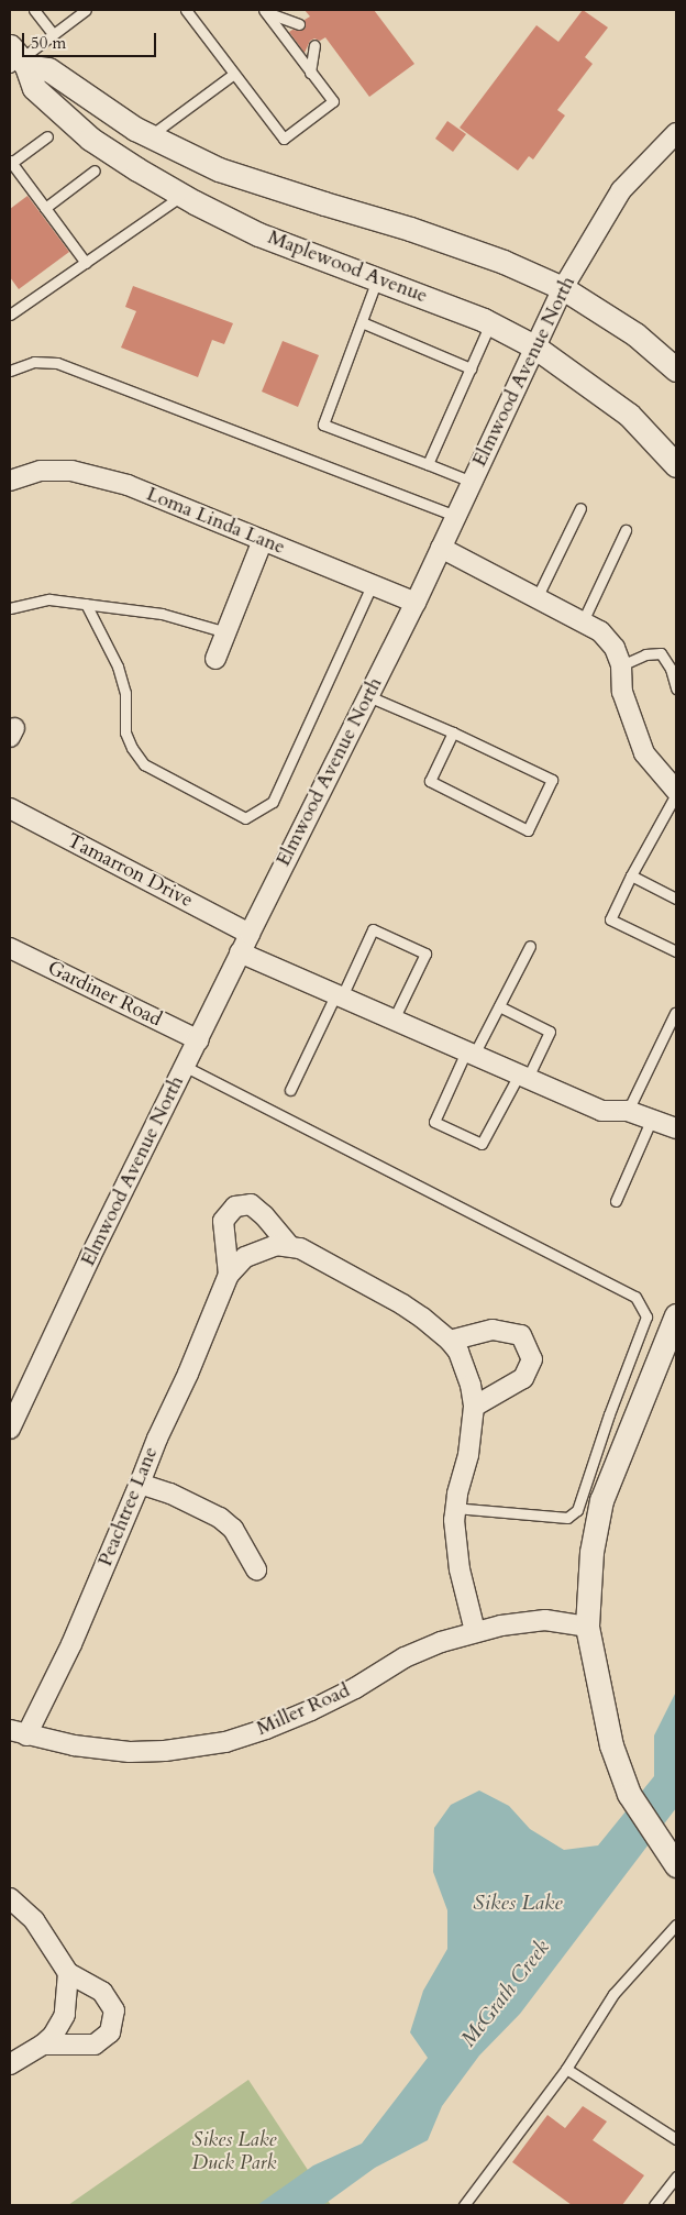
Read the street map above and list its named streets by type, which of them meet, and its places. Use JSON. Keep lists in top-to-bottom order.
{
  "streets": {
    "street": [
      "Maplewood Avenue",
      "Elmwood Avenue North",
      "Loma Linda Lane",
      "Tamarron Drive",
      "Gardiner Road",
      "Peachtree Lane",
      "Miller Road"
    ]
  },
  "crossings": [
    ["Maplewood Avenue", "Elmwood Avenue North"],
    ["Elmwood Avenue North", "Loma Linda Lane"],
    ["Elmwood Avenue North", "Tamarron Drive"],
    ["Elmwood Avenue North", "Gardiner Road"],
    ["Peachtree Lane", "Miller Road"]
  ],
  "water": ["Sikes Lake", "McGrath Creek"],
  "parks": ["Sikes Lake Duck Park"],
  "scale_bar": "50 m"
}
